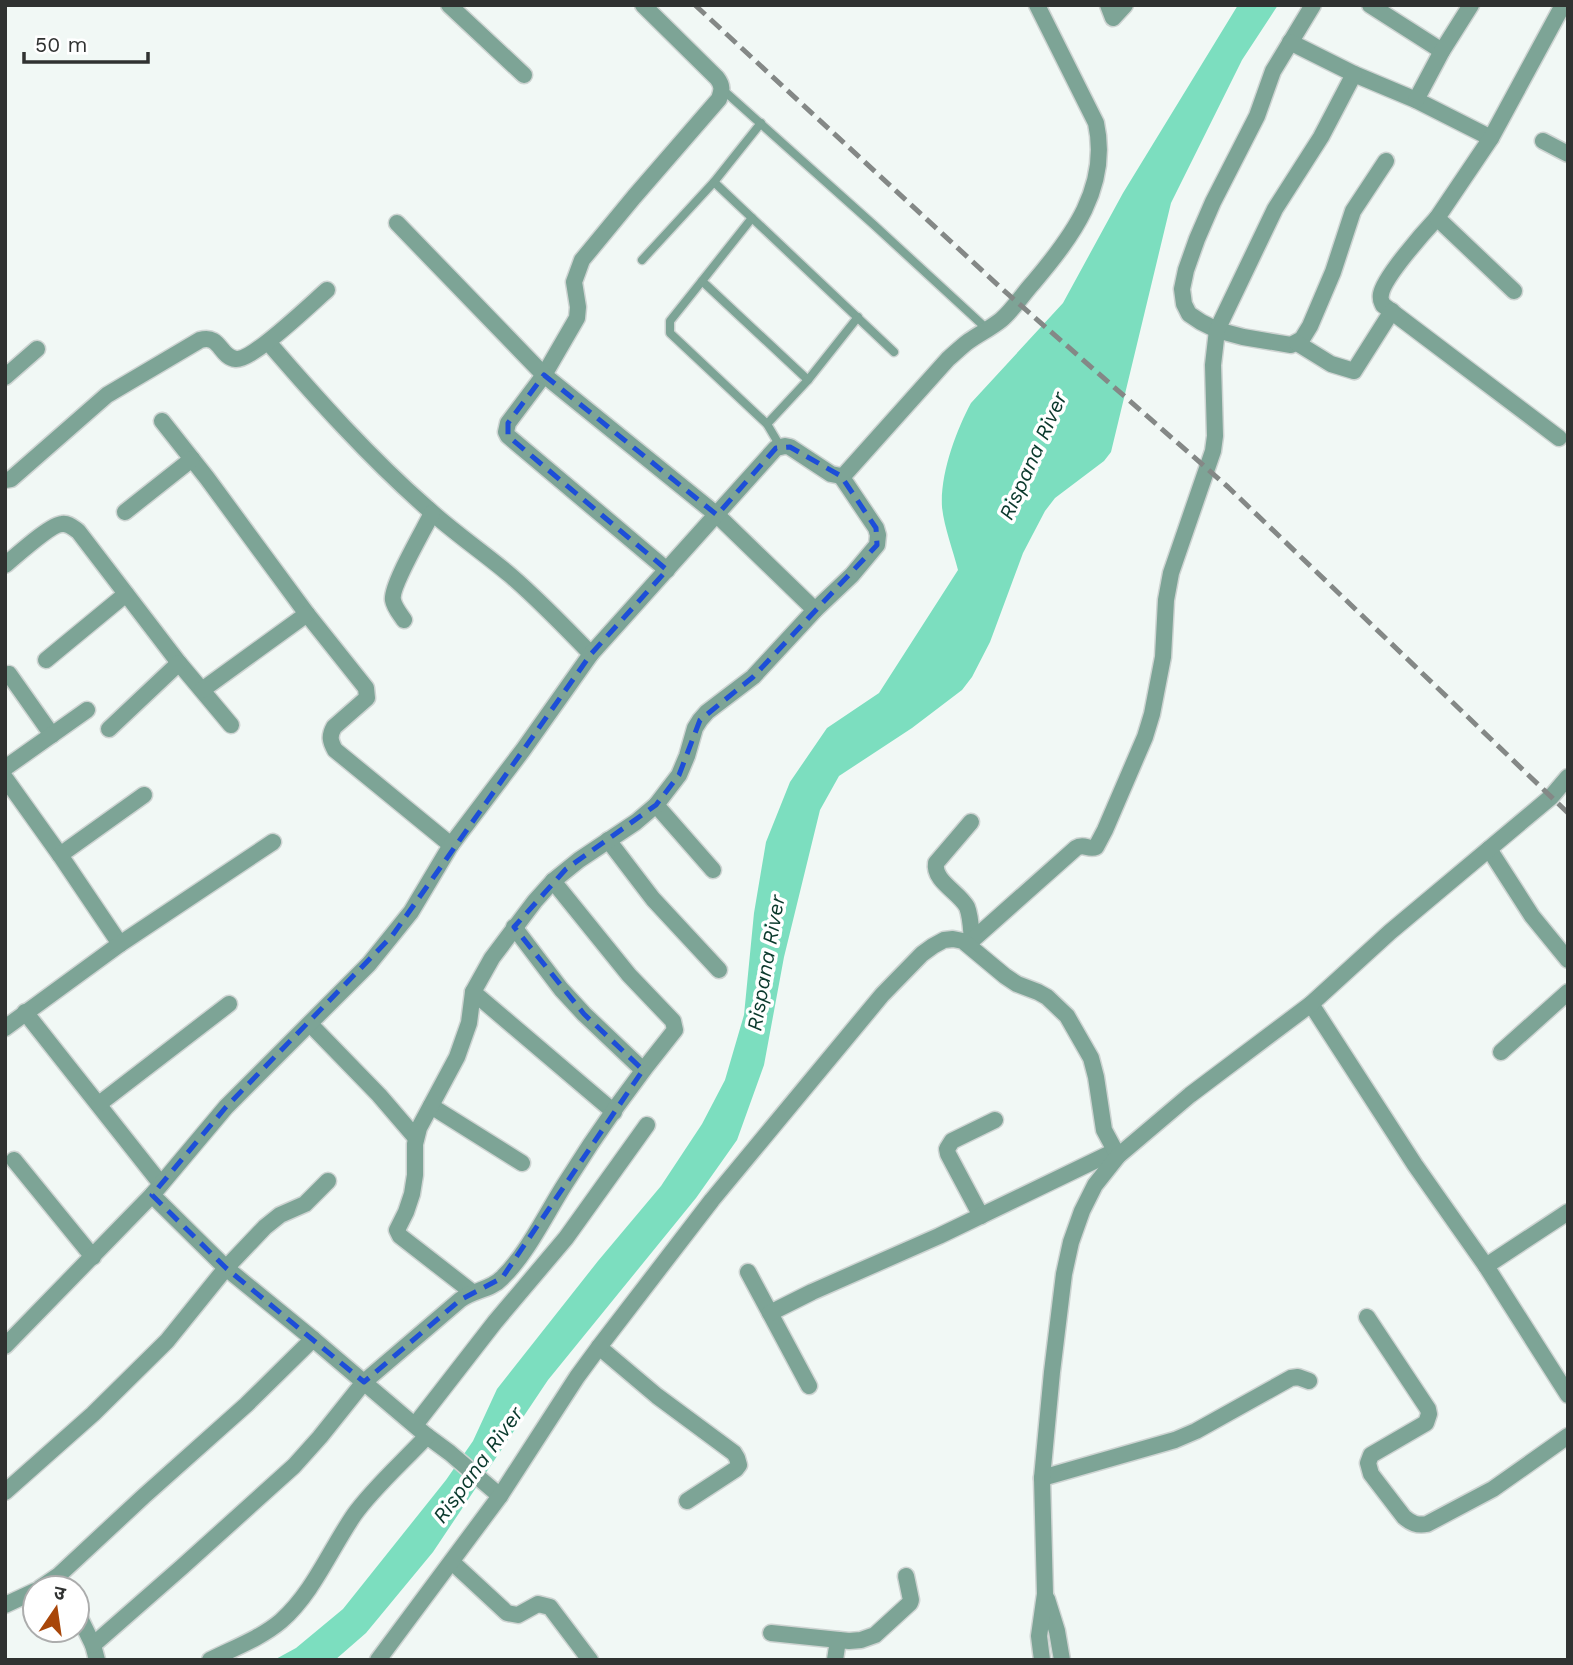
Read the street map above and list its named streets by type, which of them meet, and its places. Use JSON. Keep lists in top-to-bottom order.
{
  "water": ["Rispana River"],
  "scale_bar": "50 m",
  "north": "top"
}
